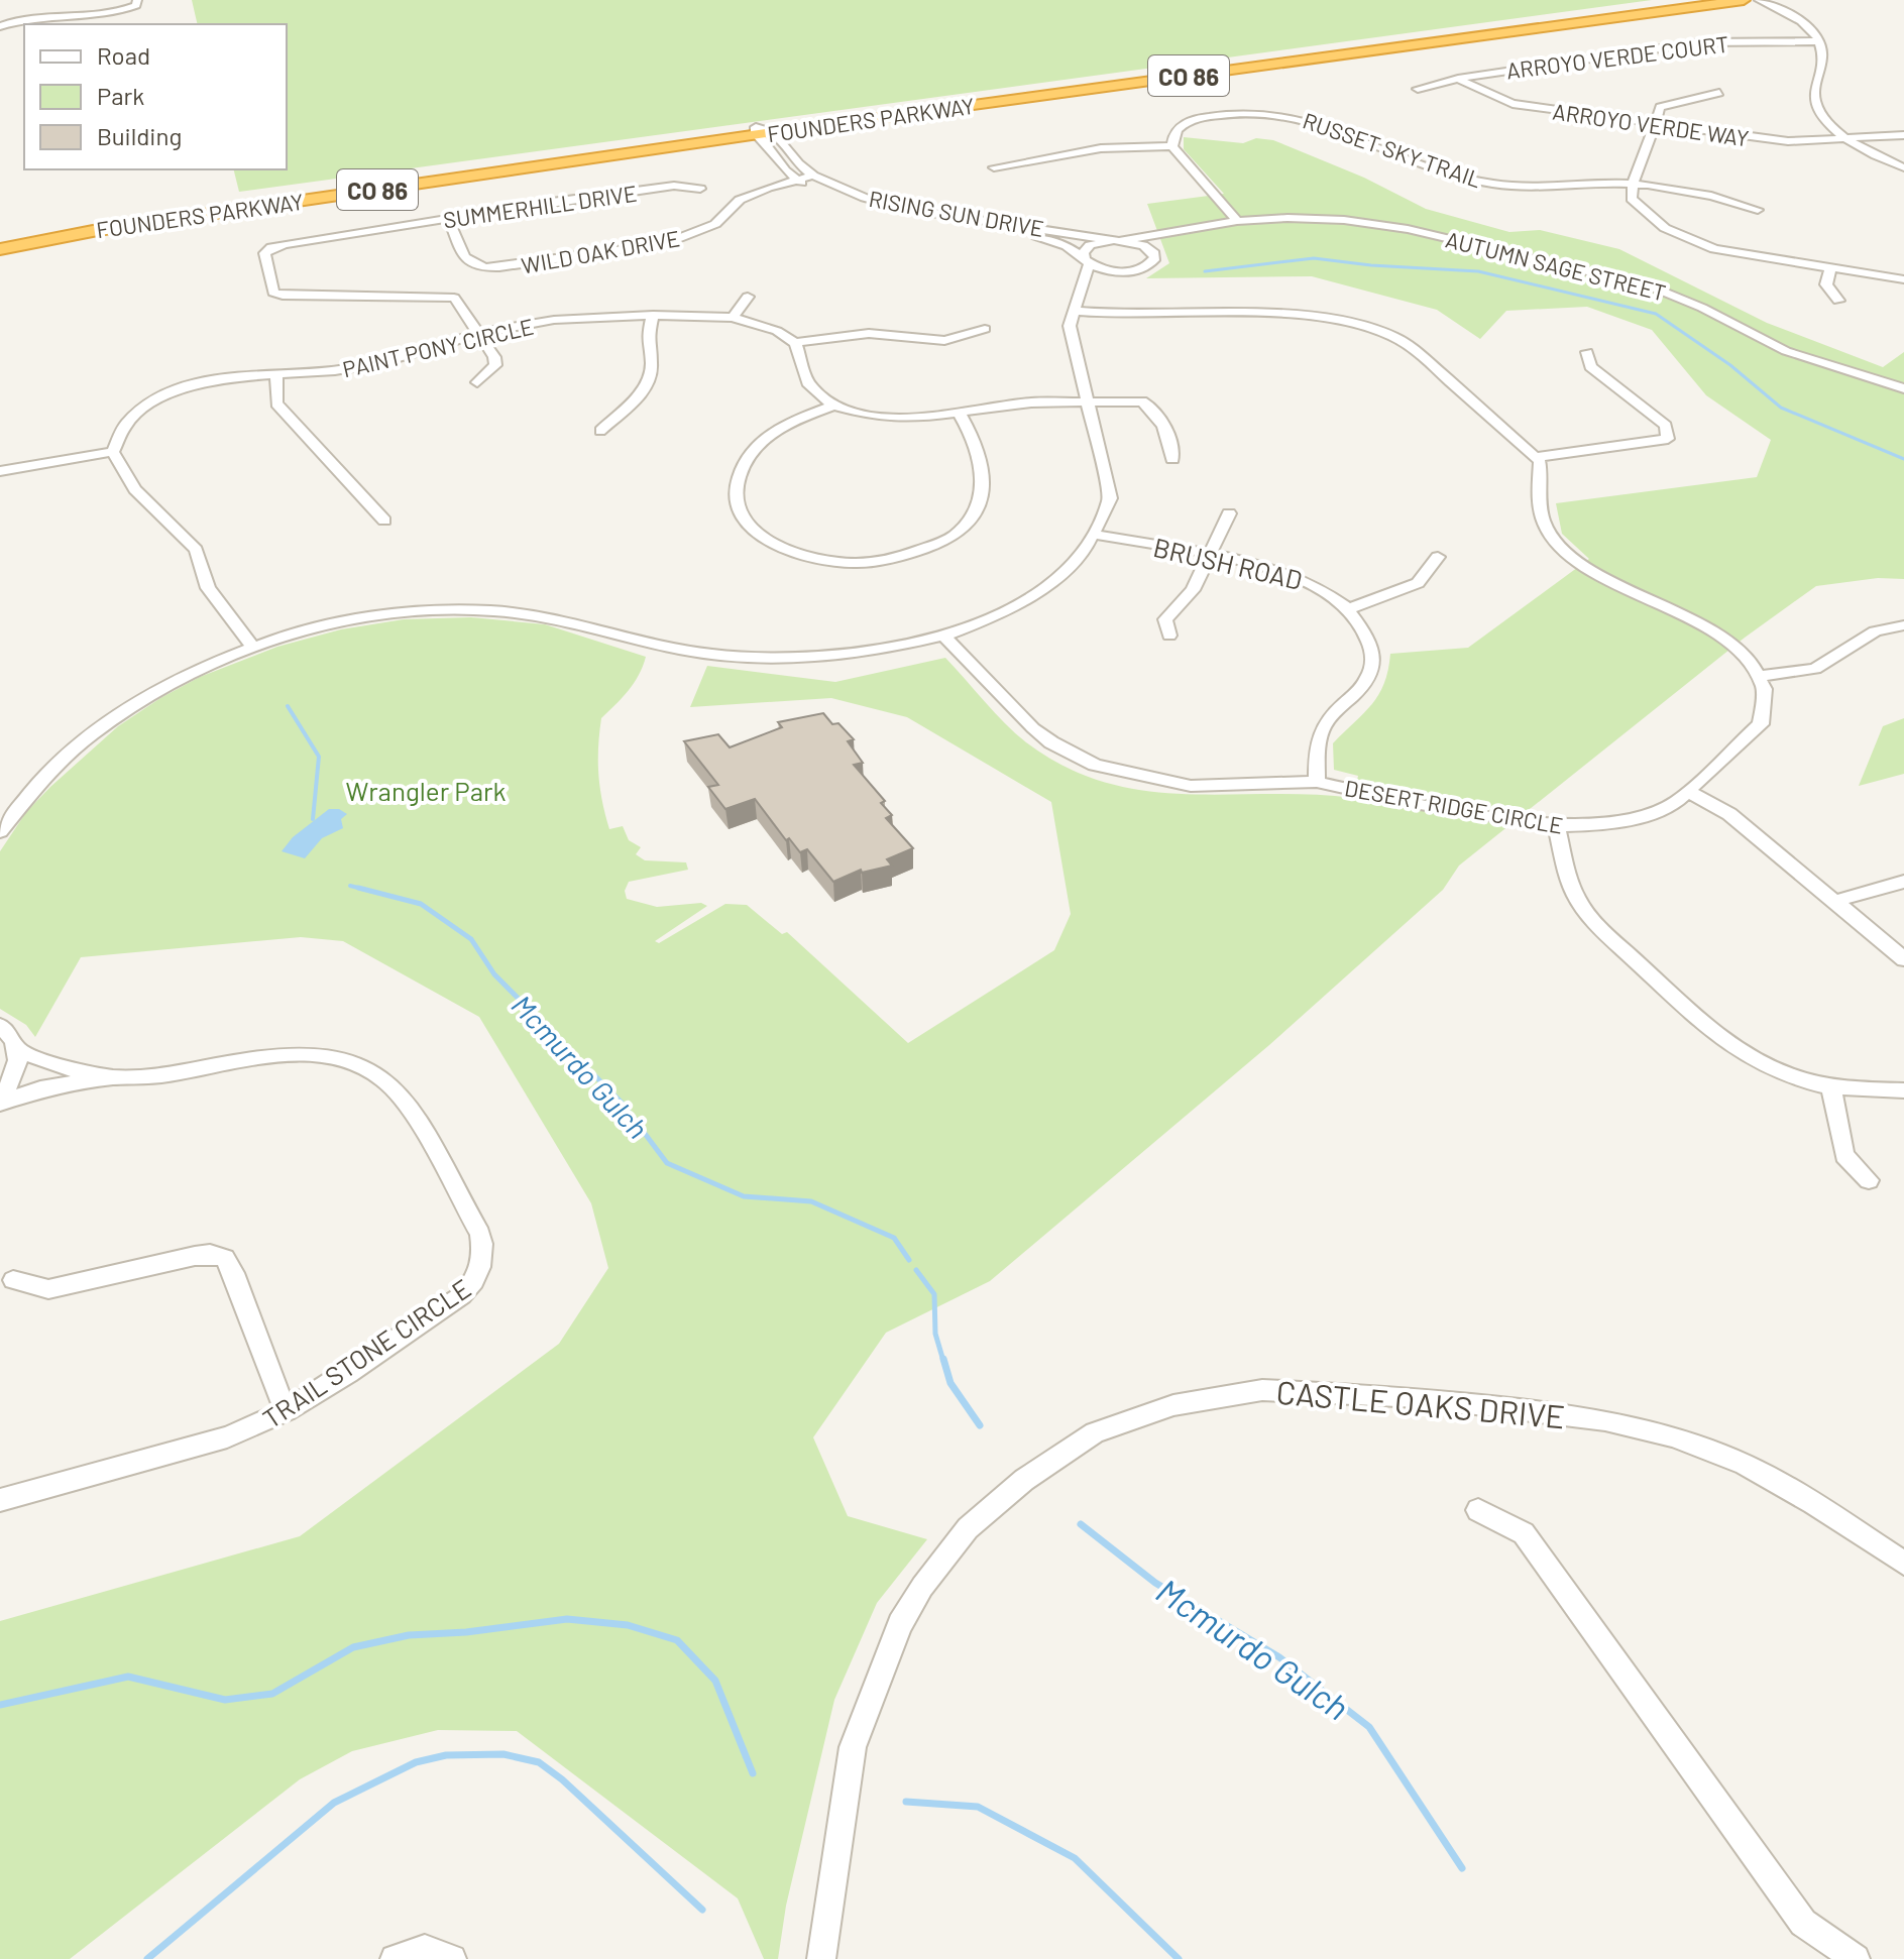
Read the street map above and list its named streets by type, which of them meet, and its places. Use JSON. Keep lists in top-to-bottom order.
{
  "streets": {
    "highway": ["CO 86", "FOUNDERS PARKWAY"],
    "street": [
      "ARROYO VERDE COURT",
      "ARROYO VERDE WAY",
      "RUSSET SKY TRAIL",
      "SUMMERHILL DRIVE",
      "RISING SUN DRIVE",
      "WILD OAK DRIVE",
      "AUTUMN SAGE STREET",
      "PAINT PONY CIRCLE",
      "BRUSH ROAD",
      "DESERT RIDGE CIRCLE",
      "TRAIL STONE CIRCLE",
      "CASTLE OAKS DRIVE"
    ]
  },
  "crossings": [
    ["ARROYO VERDE COURT", "ARROYO VERDE WAY"],
    ["FOUNDERS PARKWAY", "RISING SUN DRIVE"],
    ["SUMMERHILL DRIVE", "WILD OAK DRIVE"],
    ["SUMMERHILL DRIVE", "PAINT PONY CIRCLE"],
    ["RISING SUN DRIVE", "WILD OAK DRIVE"],
    ["RISING SUN DRIVE", "AUTUMN SAGE STREET"],
    ["BRUSH ROAD", "DESERT RIDGE CIRCLE"]
  ],
  "water": ["Mcmurdo Gulch"],
  "parks": ["Wrangler Park"],
  "legend": ["Road", "Park", "Building"]
}
